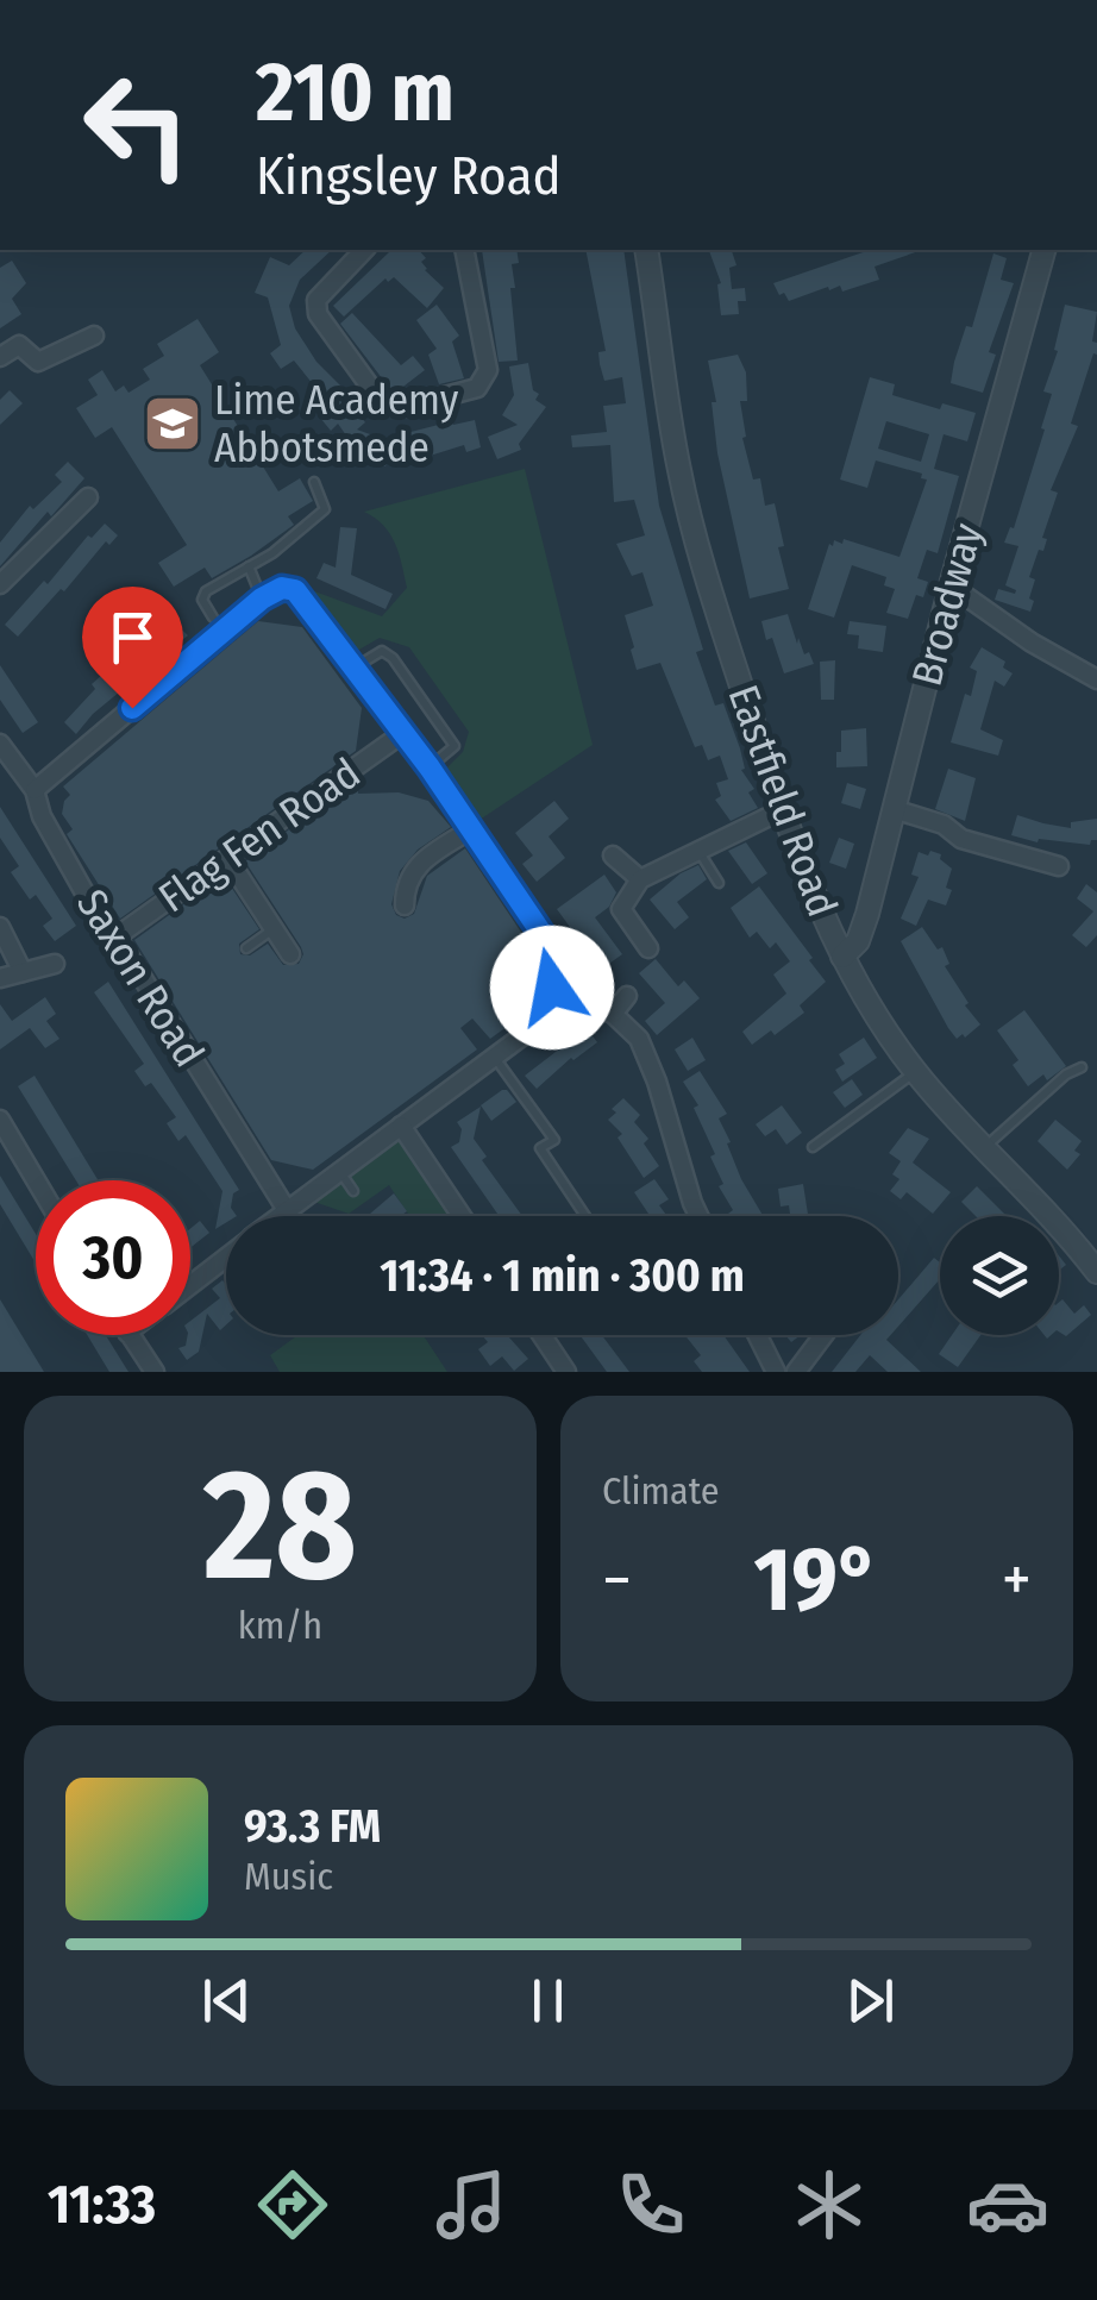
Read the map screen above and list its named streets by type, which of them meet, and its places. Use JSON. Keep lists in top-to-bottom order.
{
  "streets": {
    "street": [
      "Broadway",
      "Eastfield Road",
      "Flag Fen Road",
      "Saxon Road"
    ]
  },
  "crossings": [
    ["Broadway", "Eastfield Road"],
    ["Flag Fen Road", "Saxon Road"]
  ],
  "places": {
    "school or university": ["Lime Academy Abbotsmede"]
  },
  "page": {
    "turn": ["210 m", "Kingsley Road"],
    "limit": "30",
    "trip": "11:34 · 1 min · 300 m",
    "tile": [
      ["28", "km/h"],
      "Climate"
    ],
    "heat": ["−", "19°", "+"],
    "song": ["93.3 FM", "Music"],
    "tabs": "11:33"
  }
}
